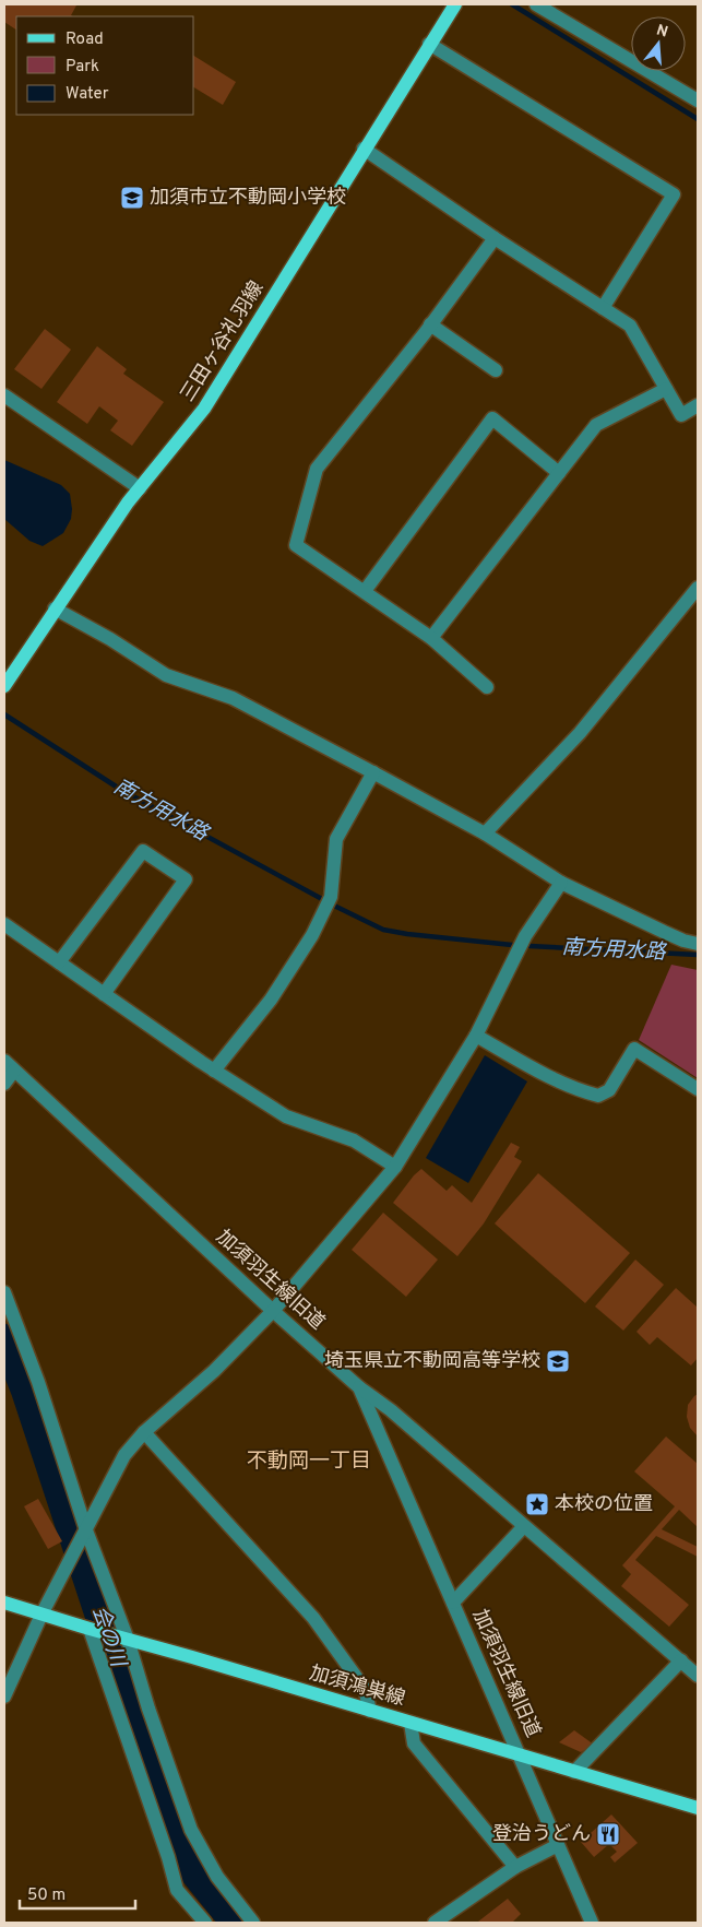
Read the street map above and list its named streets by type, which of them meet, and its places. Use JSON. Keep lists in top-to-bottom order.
{
  "streets": {
    "main road": ["三田ヶ谷礼羽線", "加須鴻巣線"],
    "street": ["加須羽生線旧道"]
  },
  "crossings": [
    ["加須羽生線旧道", "加須鴻巣線"]
  ],
  "districts": ["不動岡一丁目"],
  "water": ["南方用水路", "会の川"],
  "places": {
    "school or university": ["加須市立不動岡小学校", "埼玉県立不動岡高等学校"],
    "place": ["本校の位置"],
    "restaurant": ["登治うどん"]
  },
  "legend": ["Road", "Park", "Water"],
  "scale_bar": "50 m",
  "north": "top"
}
